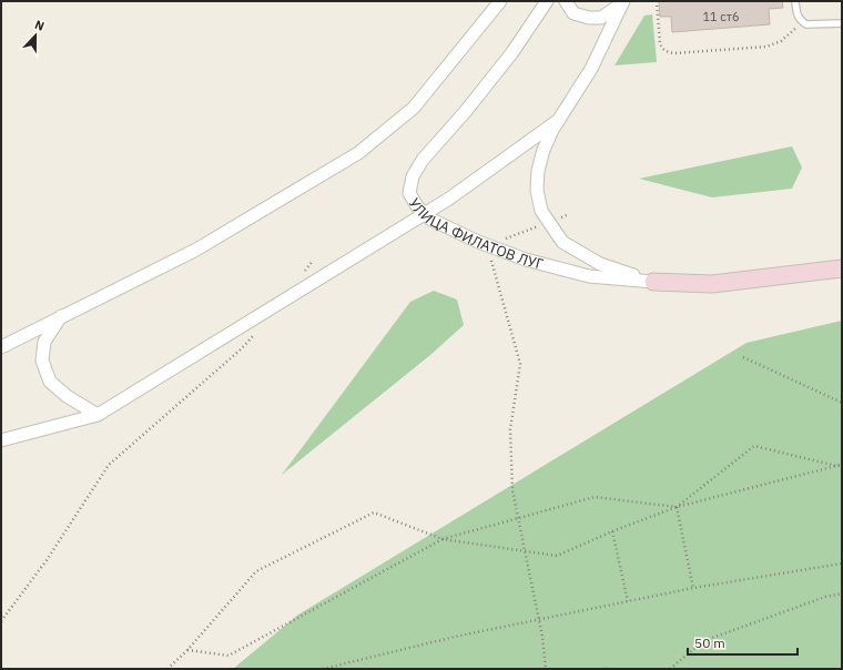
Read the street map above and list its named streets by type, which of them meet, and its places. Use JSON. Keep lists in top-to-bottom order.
{
  "streets": {
    "street": ["УЛИЦА ФИЛАТОВ ЛУГ"]
  },
  "house_numbers": ["11 ст6"],
  "scale_bar": "50 m",
  "north": "top"
}
